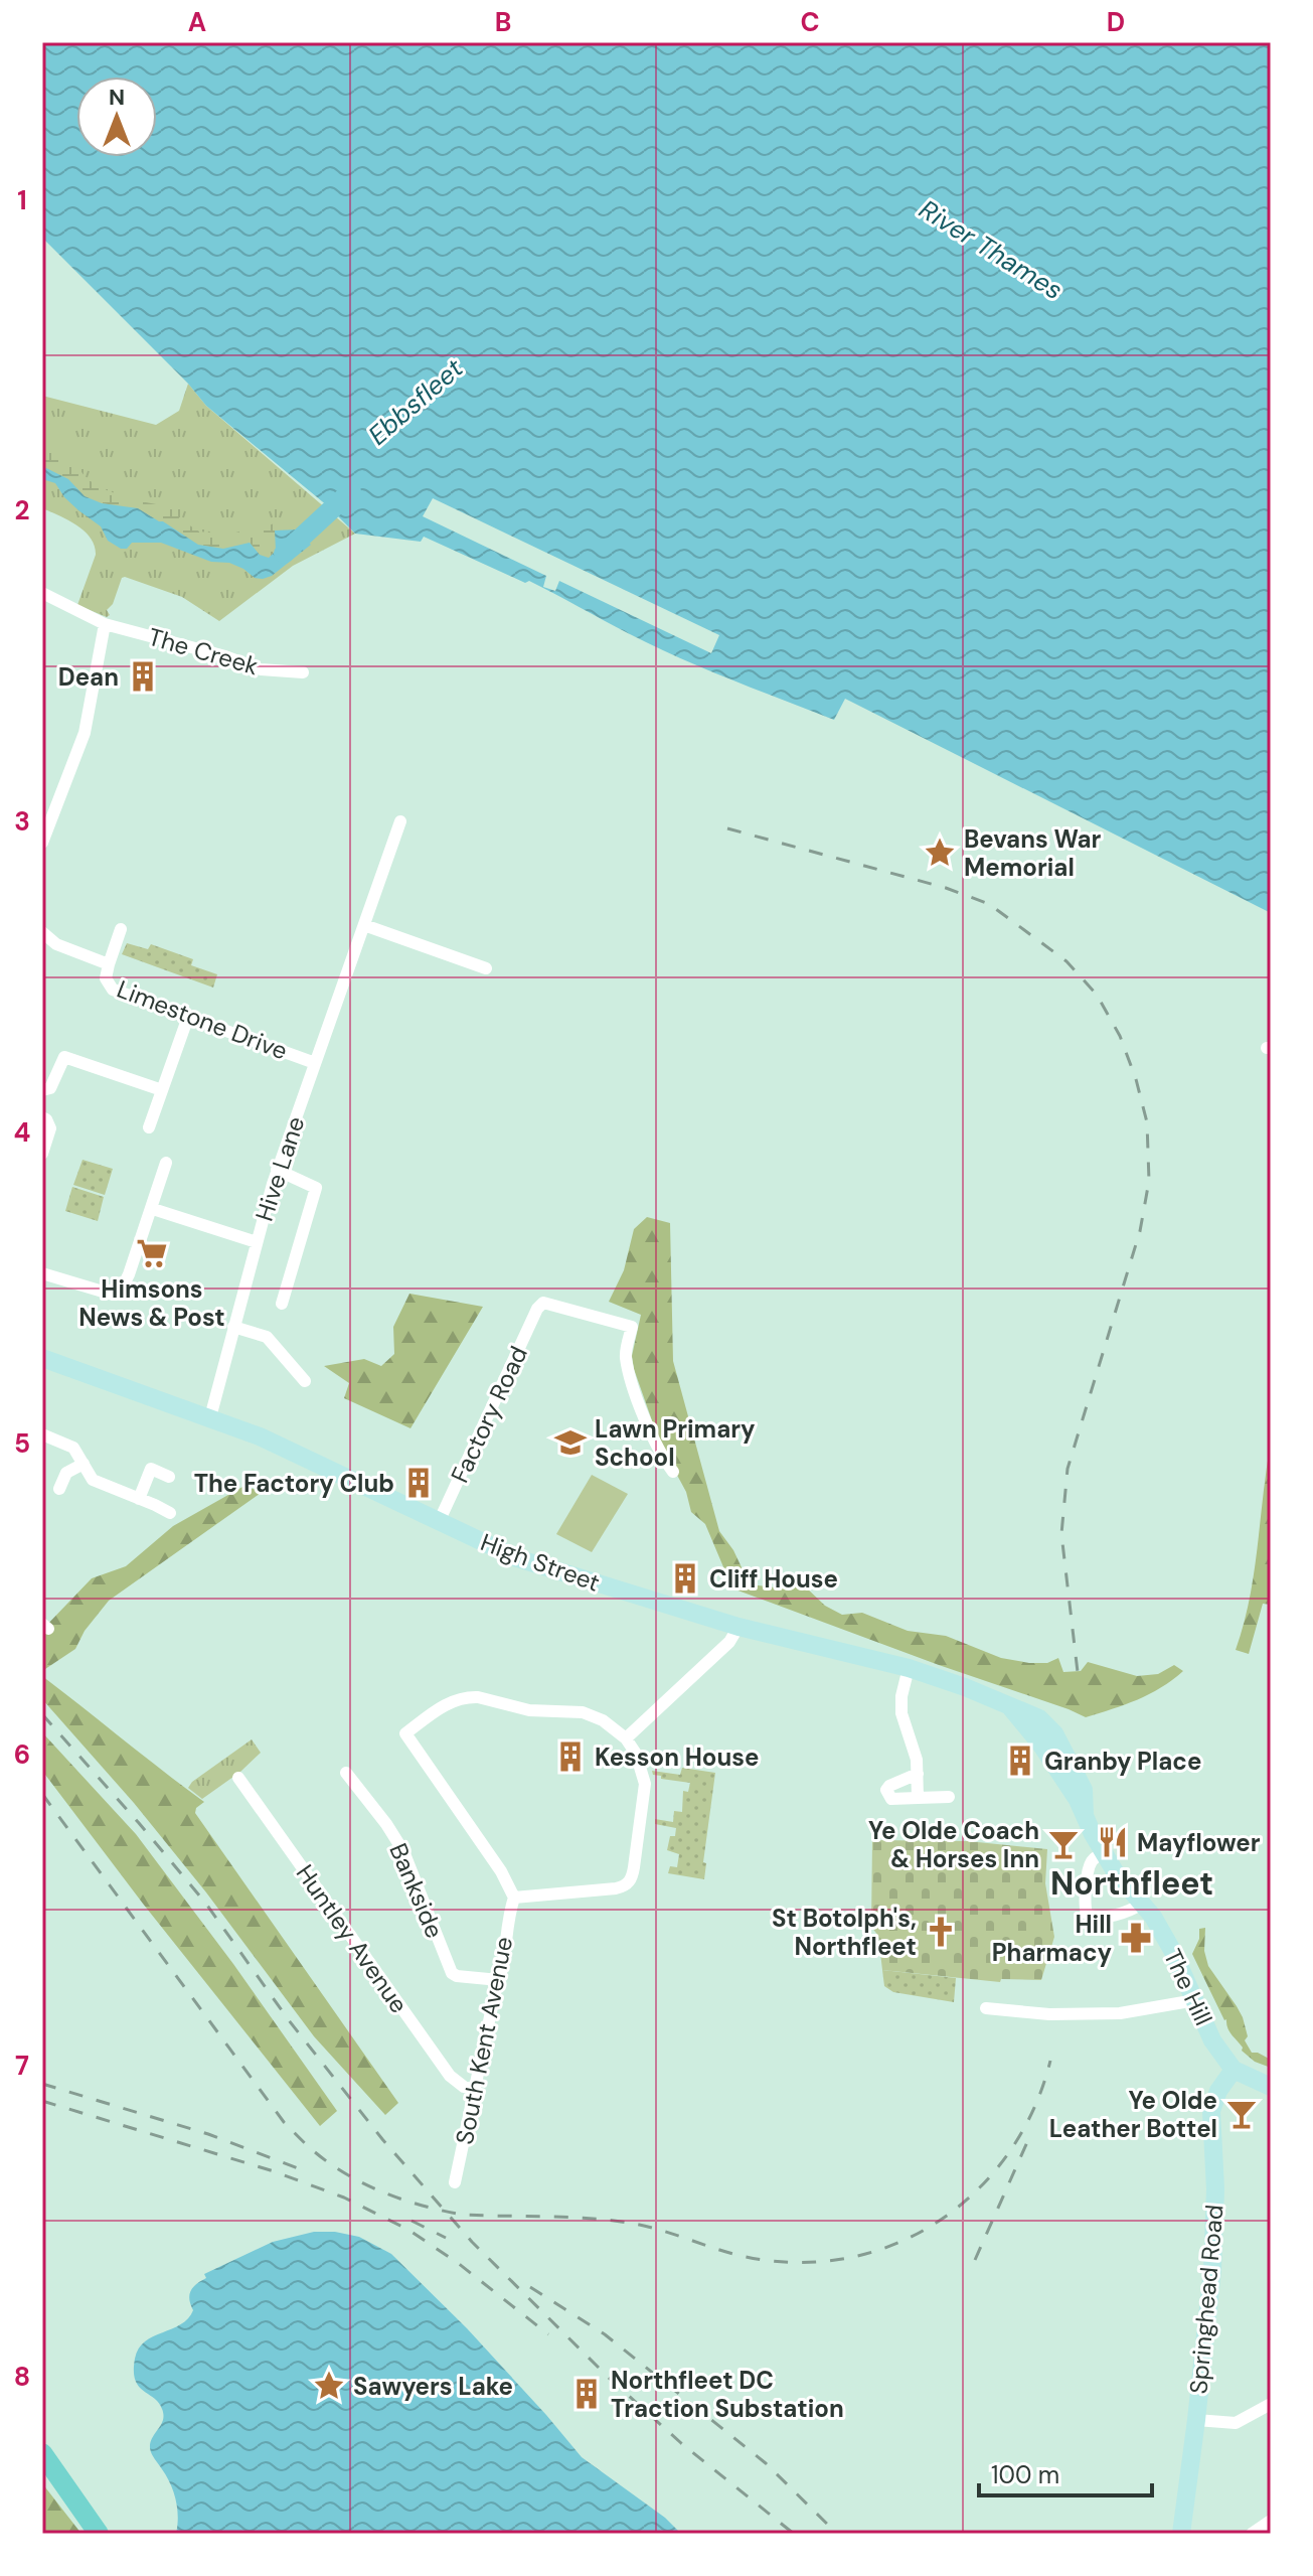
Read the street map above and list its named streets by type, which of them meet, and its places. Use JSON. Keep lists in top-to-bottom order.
{
  "streets": {
    "main road": ["High Street", "The Hill", "Springhead Road"],
    "street": [
      "The Creek",
      "Limestone Drive",
      "Hive Lane",
      "Factory Road",
      "Bankside",
      "Huntley Avenue",
      "South Kent Avenue"
    ]
  },
  "crossings": [
    ["Limestone Drive", "Hive Lane"],
    ["Hive Lane", "High Street"],
    ["Factory Road", "High Street"],
    ["High Street", "The Hill"],
    ["Bankside", "South Kent Avenue"],
    ["Huntley Avenue", "South Kent Avenue"],
    ["The Hill", "Springhead Road"]
  ],
  "districts": ["Northfleet"],
  "water": ["River Thames", "Ebbsfleet"],
  "places": {
    "building": [
      "Dean",
      "The Factory Club",
      "Cliff House",
      "Kesson House",
      "Granby Place",
      "Northfleet DC Traction Substation"
    ],
    "place": ["Bevans War Memorial", "Sawyers Lake"],
    "supermarket": ["Himsons News & Post"],
    "school or university": ["Lawn Primary School"],
    "restaurant": ["Mayflower"],
    "bar": ["Ye Olde Coach & Horses Inn", "Ye Olde Leather Bottel"],
    "church": ["St Botolph's, Northfleet"],
    "pharmacy": ["Hill Pharmacy"]
  },
  "scale_bar": "100 m",
  "north": "top",
  "grid": {
    "columns": [
      "A",
      "B",
      "C",
      "D"
    ],
    "rows": [
      "1",
      "2",
      "3",
      "4",
      "5",
      "6",
      "7",
      "8"
    ]
  }
}
